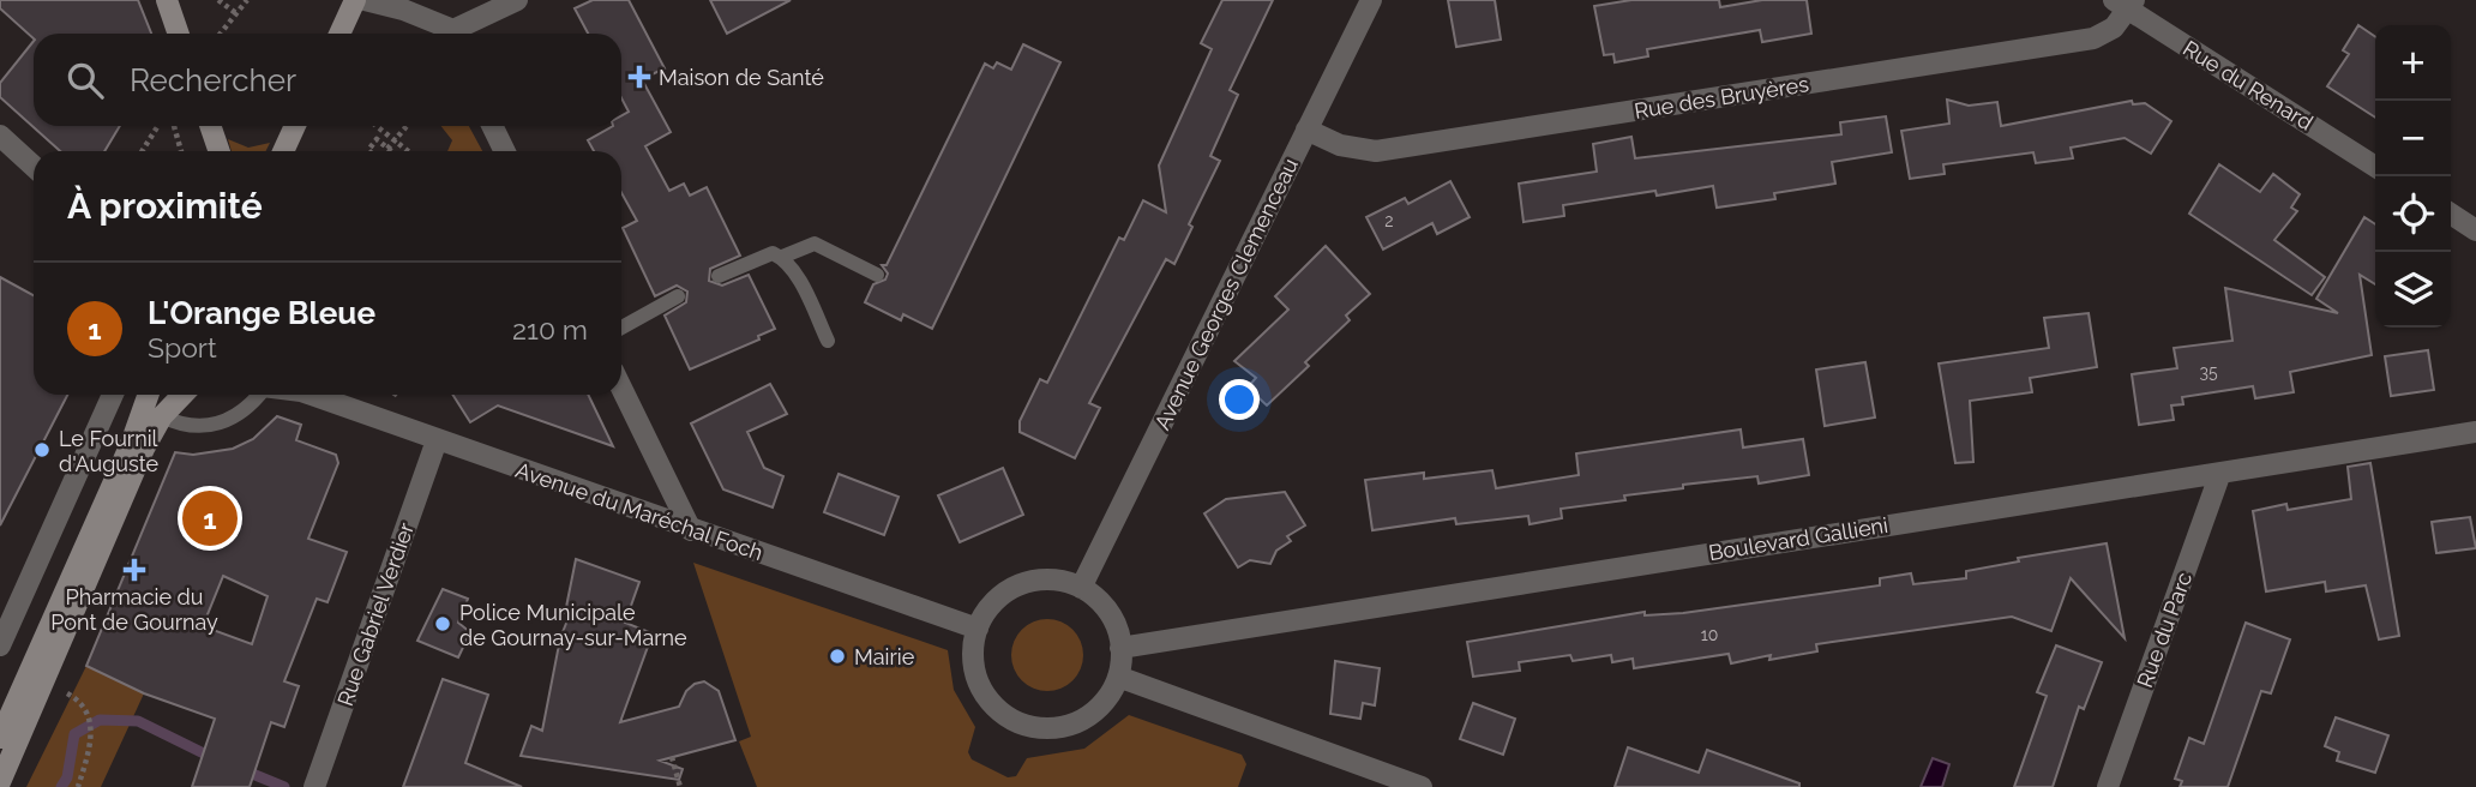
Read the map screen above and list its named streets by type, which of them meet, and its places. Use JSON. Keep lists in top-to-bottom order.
{
  "streets": {
    "street": [
      "Rue du Renard",
      "Rue des Bruyères",
      "Avenue Georges Clemenceau",
      "Avenue du Maréchal Foch",
      "Boulevard Gallieni",
      "Rue Gabriel Verdier",
      "Rue du Parc"
    ]
  },
  "crossings": [
    ["Rue du Renard", "Rue des Bruyères"],
    ["Rue des Bruyères", "Avenue Georges Clemenceau"],
    ["Avenue Georges Clemenceau", "Avenue du Maréchal Foch"],
    ["Avenue Georges Clemenceau", "Boulevard Gallieni"],
    ["Avenue du Maréchal Foch", "Boulevard Gallieni"],
    ["Avenue du Maréchal Foch", "Rue Gabriel Verdier"],
    ["Boulevard Gallieni", "Rue du Parc"]
  ],
  "places": {
    "health": ["Maison de Santé", "Pharmacie du Pont de Gournay"],
    "other": ["Le Fournil d'Auguste", "Police Municipale de Gournay-sur-Marne", "Mairie"]
  },
  "house_numbers": ["2", "35", "10"],
  "page": {
    "map_buttons": ["+", "−"],
    "search": "Rechercher",
    "heading": "À proximité",
    "list": [
      {
        "mark": "1",
        "name": "L'Orange Bleue",
        "note": "Sport",
        "value": "210 m"
      }
    ],
    "pins": "1"
  }
}
